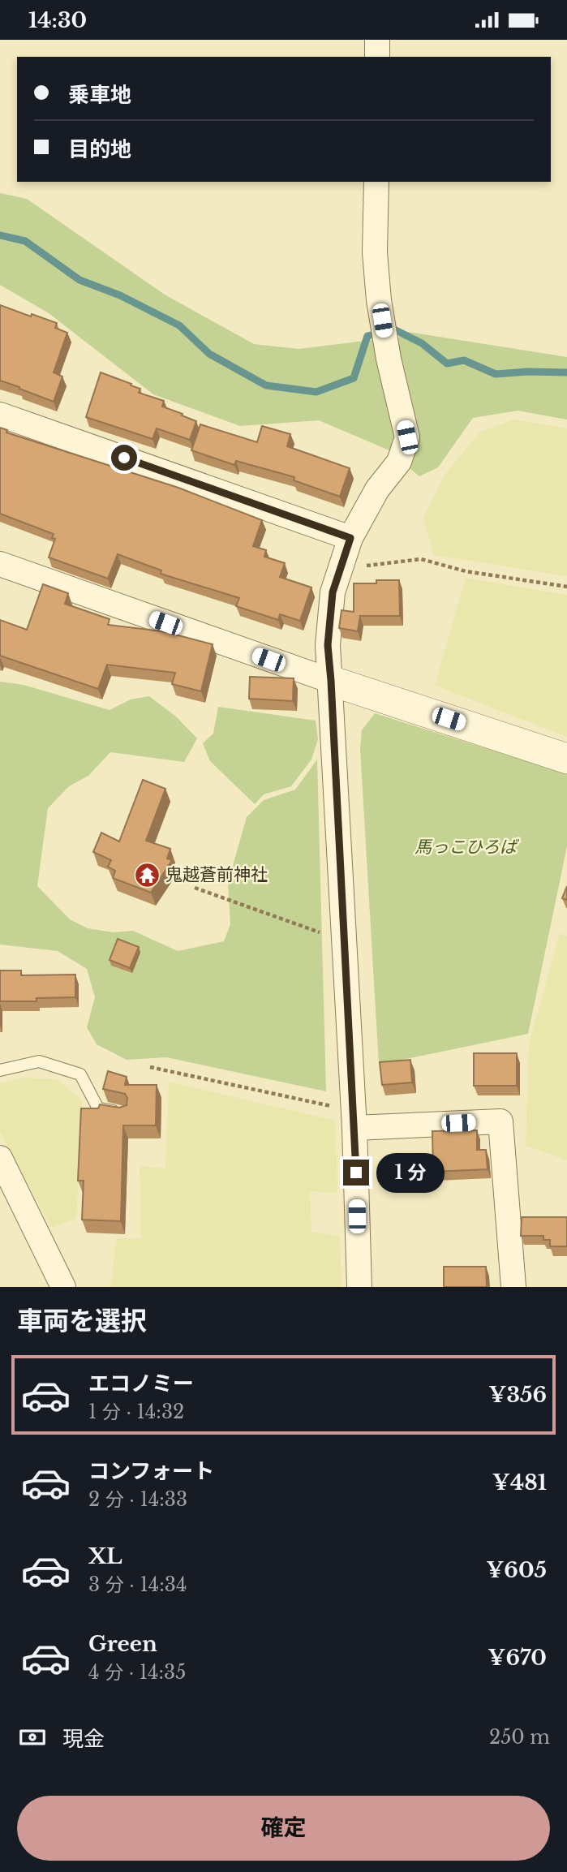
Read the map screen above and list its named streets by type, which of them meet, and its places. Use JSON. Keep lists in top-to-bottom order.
{
  "parks": ["馬っこひろば"],
  "places": {
    "temple": ["鬼越蒼前神社"]
  },
  "page": {
    "status": "14:30",
    "banner": ["乗車地", "目的地"],
    "bubble": "1 分",
    "heading": "車両を選択",
    "list": [
      {
        "name": "エコノミー",
        "note": "1 分 · 14:32",
        "value": "¥356"
      },
      {
        "name": "コンフォート",
        "note": "2 分 · 14:33",
        "value": "¥481"
      },
      {
        "name": "XL",
        "note": "3 分 · 14:34",
        "value": "¥605"
      },
      {
        "name": "Green",
        "note": "4 分 · 14:35",
        "value": "¥670"
      }
    ],
    "pay": ["現金", "250 m"],
    "buttons": "確定"
  }
}
